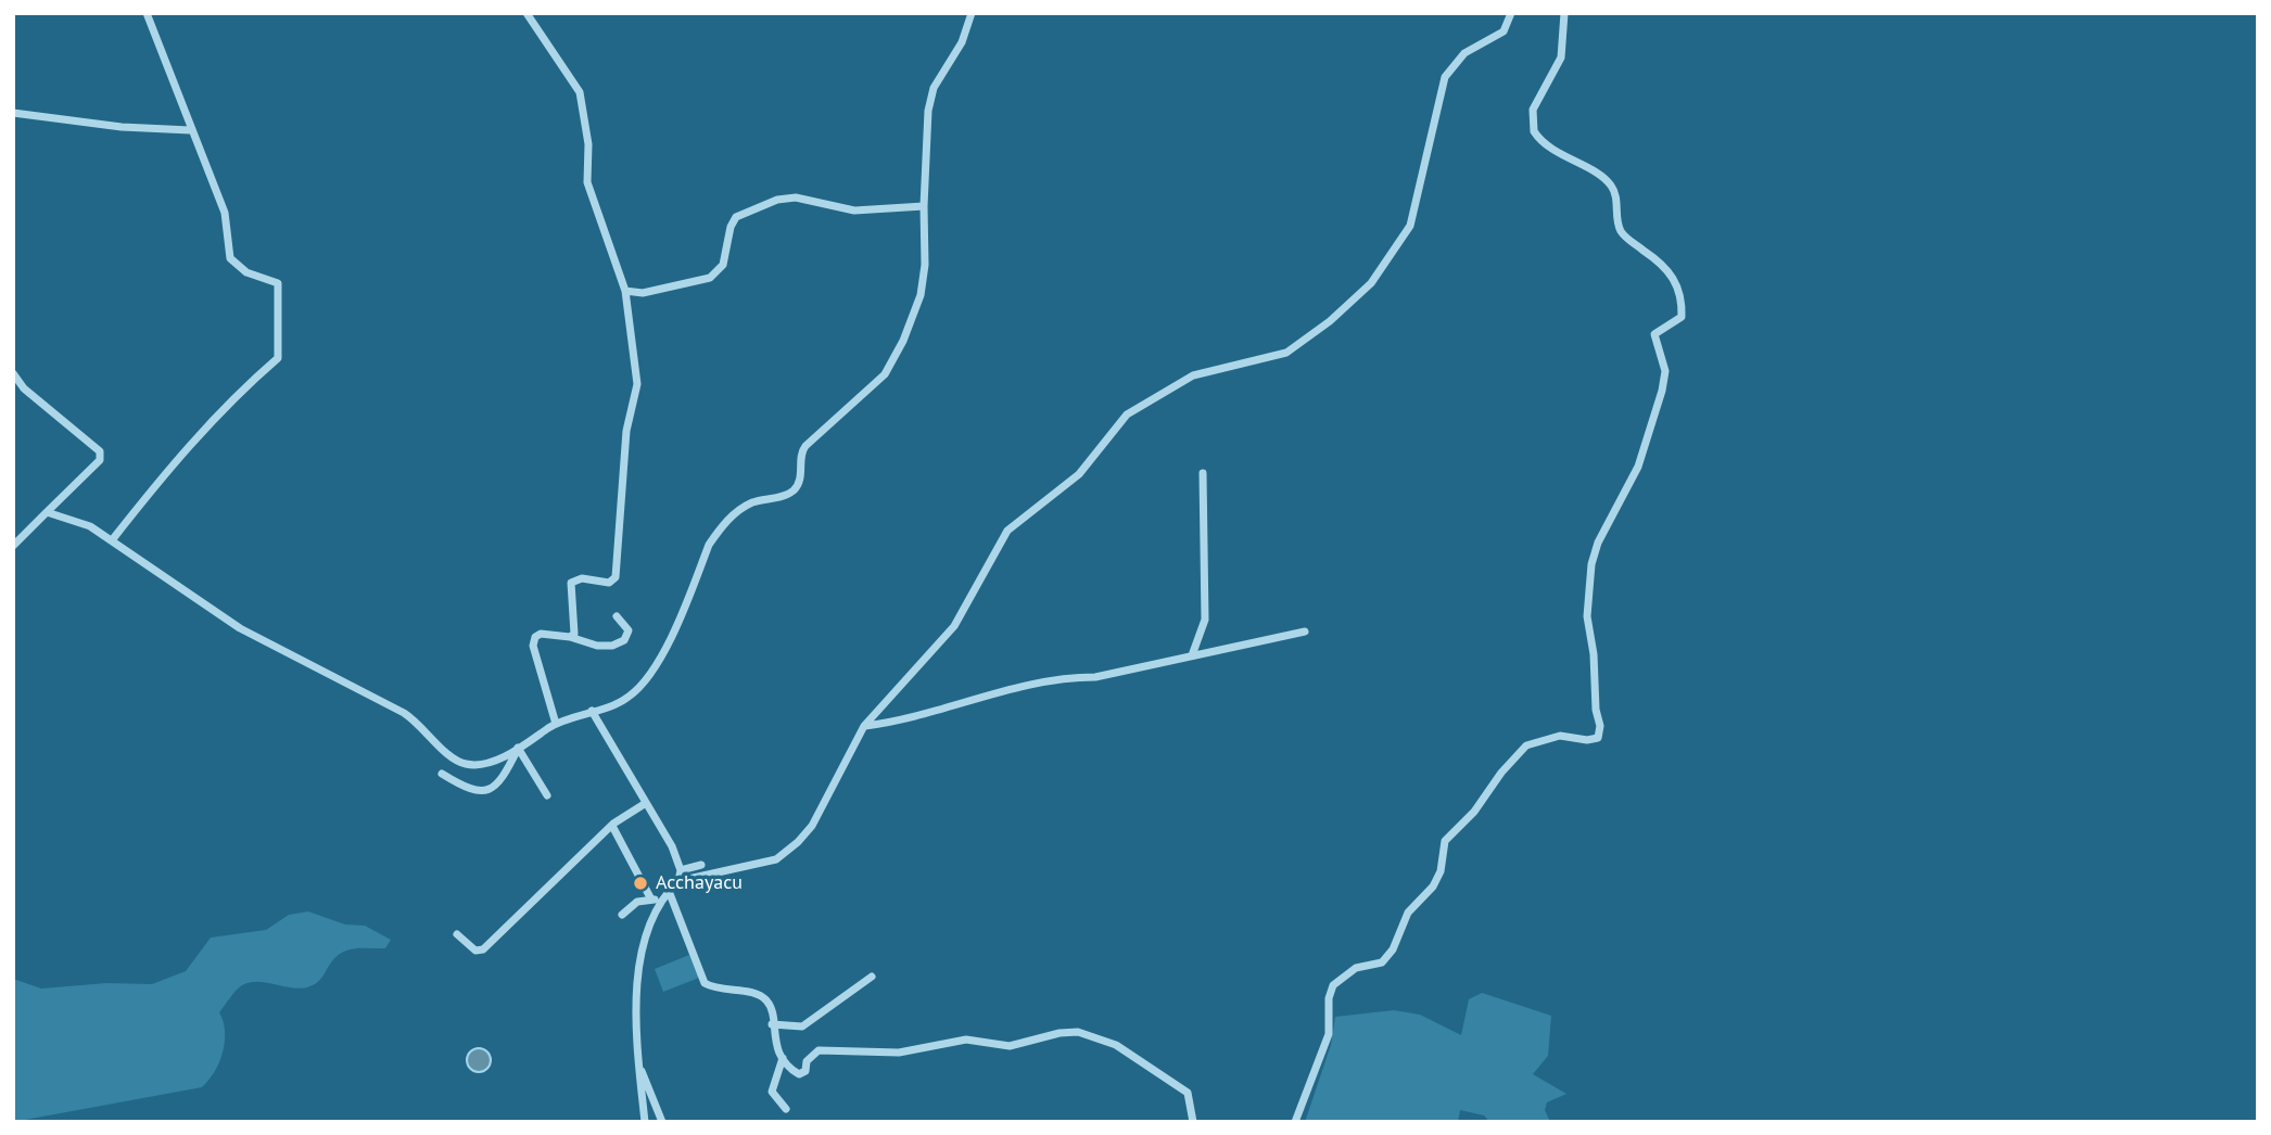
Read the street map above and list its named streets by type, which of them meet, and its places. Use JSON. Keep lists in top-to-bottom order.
{
  "places": ["Acchayacu"]
}
